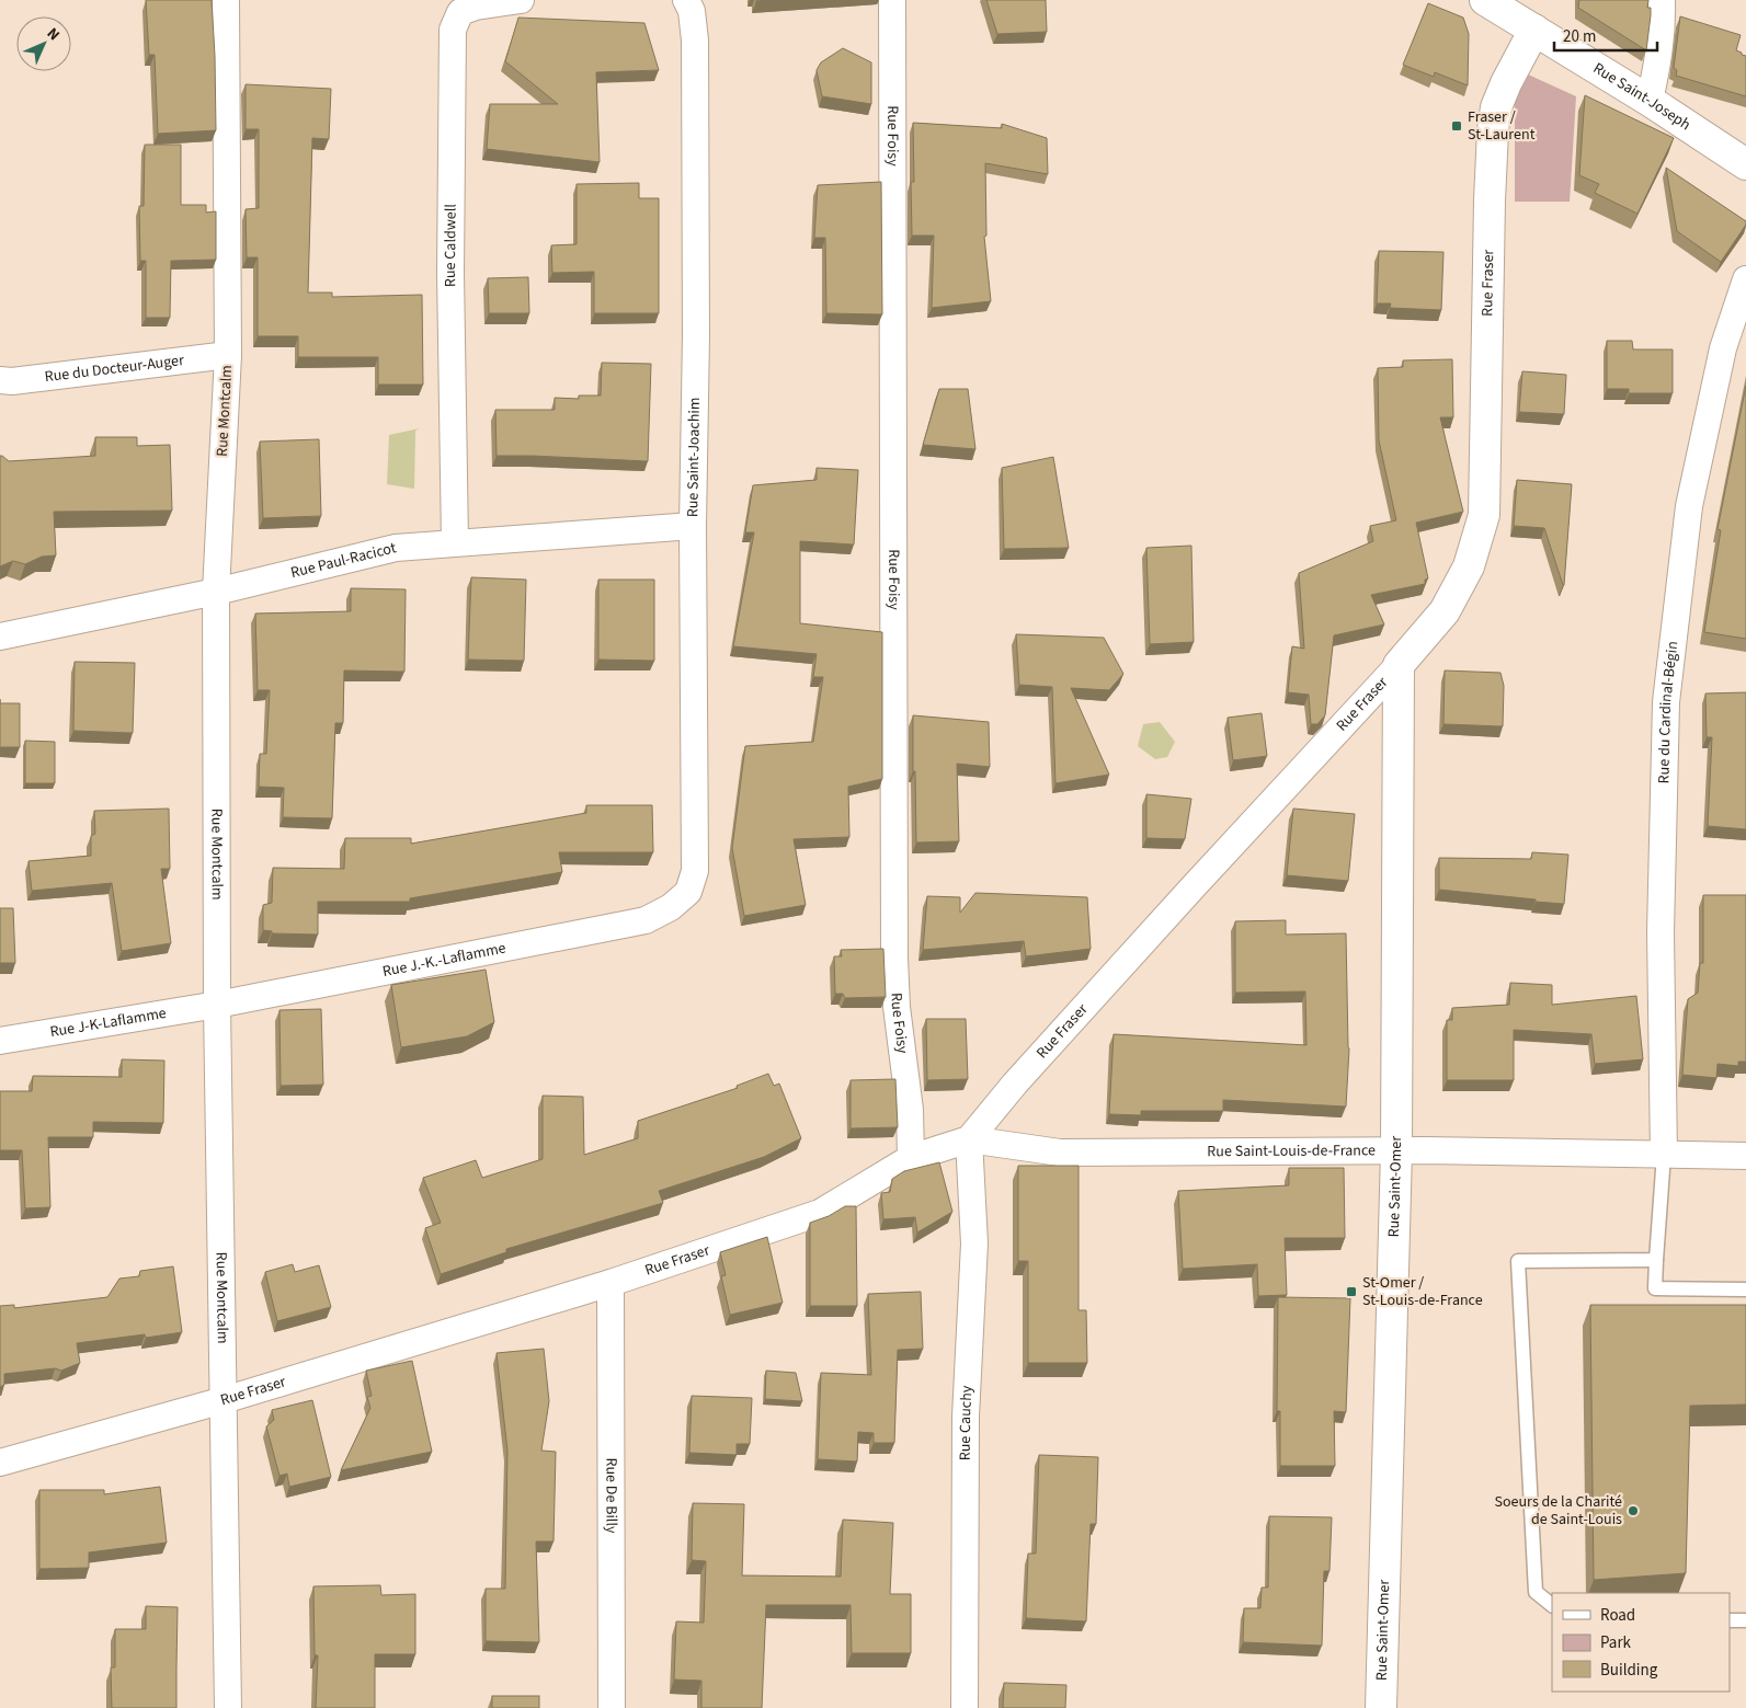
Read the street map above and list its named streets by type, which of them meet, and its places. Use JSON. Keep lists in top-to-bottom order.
{
  "streets": {
    "street": [
      "Rue Saint-Joseph",
      "Rue Foisy",
      "Rue Caldwell",
      "Rue Fraser",
      "Rue du Docteur-Auger",
      "Rue Montcalm",
      "Rue Saint-Joachim",
      "Rue Paul-Racicot",
      "Rue du Cardinal-Bégin",
      "Rue J.-K.-Laflamme",
      "Rue J-K-Laflamme",
      "Rue Saint-Louis-de-France",
      "Rue Saint-Omer",
      "Rue Cauchy",
      "Rue De Billy"
    ]
  },
  "crossings": [
    ["Rue Saint-Joseph", "Rue Fraser"],
    ["Rue Foisy", "Rue Fraser"],
    ["Rue Caldwell", "Rue Paul-Racicot"],
    ["Rue Fraser", "Rue Montcalm"],
    ["Rue Fraser", "Rue Saint-Louis-de-France"],
    ["Rue Fraser", "Rue Saint-Omer"],
    ["Rue Fraser", "Rue Cauchy"],
    ["Rue Fraser", "Rue De Billy"],
    ["Rue du Docteur-Auger", "Rue Montcalm"],
    ["Rue Montcalm", "Rue Paul-Racicot"],
    ["Rue Montcalm", "Rue J.-K.-Laflamme"],
    ["Rue Montcalm", "Rue J-K-Laflamme"],
    ["Rue Saint-Joachim", "Rue Paul-Racicot"],
    ["Rue Saint-Joachim", "Rue J.-K.-Laflamme"],
    ["Rue du Cardinal-Bégin", "Rue Saint-Louis-de-France"],
    ["Rue J.-K.-Laflamme", "Rue J-K-Laflamme"],
    ["Rue Saint-Louis-de-France", "Rue Saint-Omer"],
    ["Rue Saint-Louis-de-France", "Rue Cauchy"]
  ],
  "places": {
    "transit": ["Fraser / St-Laurent", "St-Omer / St-Louis-de-France"],
    "other": ["Soeurs de la Charité de Saint-Louis"]
  },
  "legend": ["Road", "Park", "Building"],
  "scale_bar": "20 m",
  "north": "top right"
}
